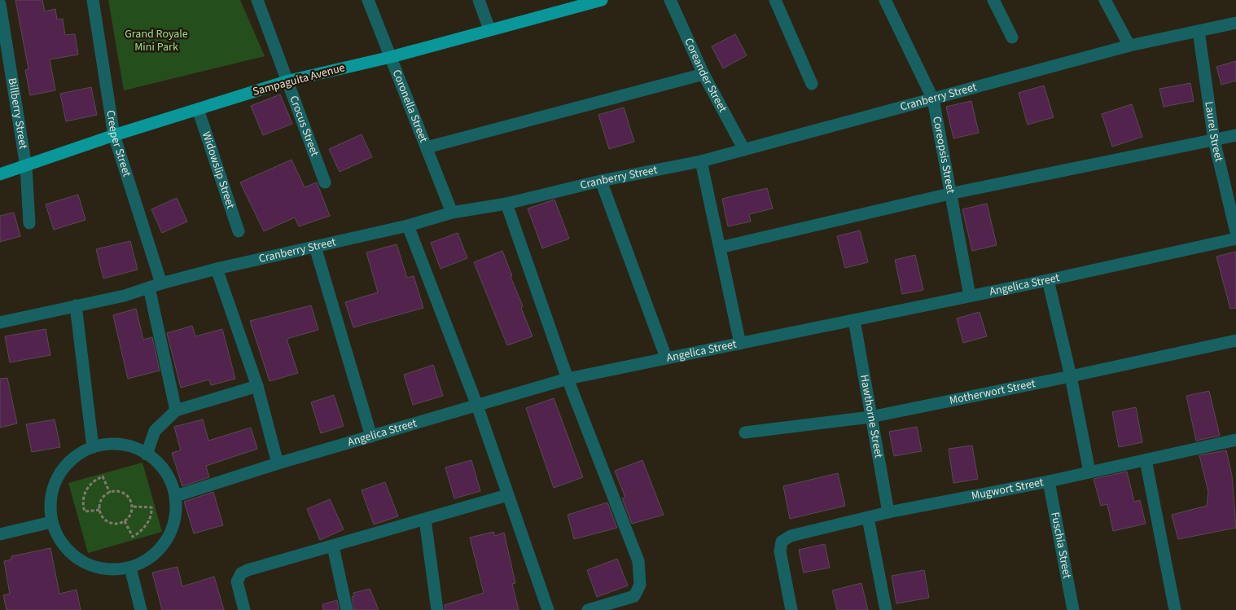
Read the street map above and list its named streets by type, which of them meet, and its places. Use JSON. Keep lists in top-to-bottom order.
{
  "streets": {
    "main road": ["Sampaguita Avenue"],
    "street": [
      "Coreander Street",
      "Cranberry Street",
      "Coronella Street",
      "Billberry Street",
      "Crocus Street",
      "Laurel Street",
      "Creeper Street",
      "Coreopsis Street",
      "Widowslip Street",
      "Angelica Street",
      "Motherwort Street",
      "Hawthorne Street",
      "Mugwort Street",
      "Fuschia Street"
    ]
  },
  "crossings": [
    ["Coreander Street", "Cranberry Street"],
    ["Sampaguita Avenue", "Coronella Street"],
    ["Sampaguita Avenue", "Billberry Street"],
    ["Sampaguita Avenue", "Crocus Street"],
    ["Sampaguita Avenue", "Creeper Street"],
    ["Sampaguita Avenue", "Widowslip Street"],
    ["Cranberry Street", "Coronella Street"],
    ["Cranberry Street", "Laurel Street"],
    ["Cranberry Street", "Creeper Street"],
    ["Cranberry Street", "Coreopsis Street"],
    ["Coreopsis Street", "Angelica Street"],
    ["Angelica Street", "Hawthorne Street"],
    ["Motherwort Street", "Hawthorne Street"],
    ["Hawthorne Street", "Mugwort Street"],
    ["Mugwort Street", "Fuschia Street"]
  ],
  "parks": ["Grand Royale Mini Park"]
}
